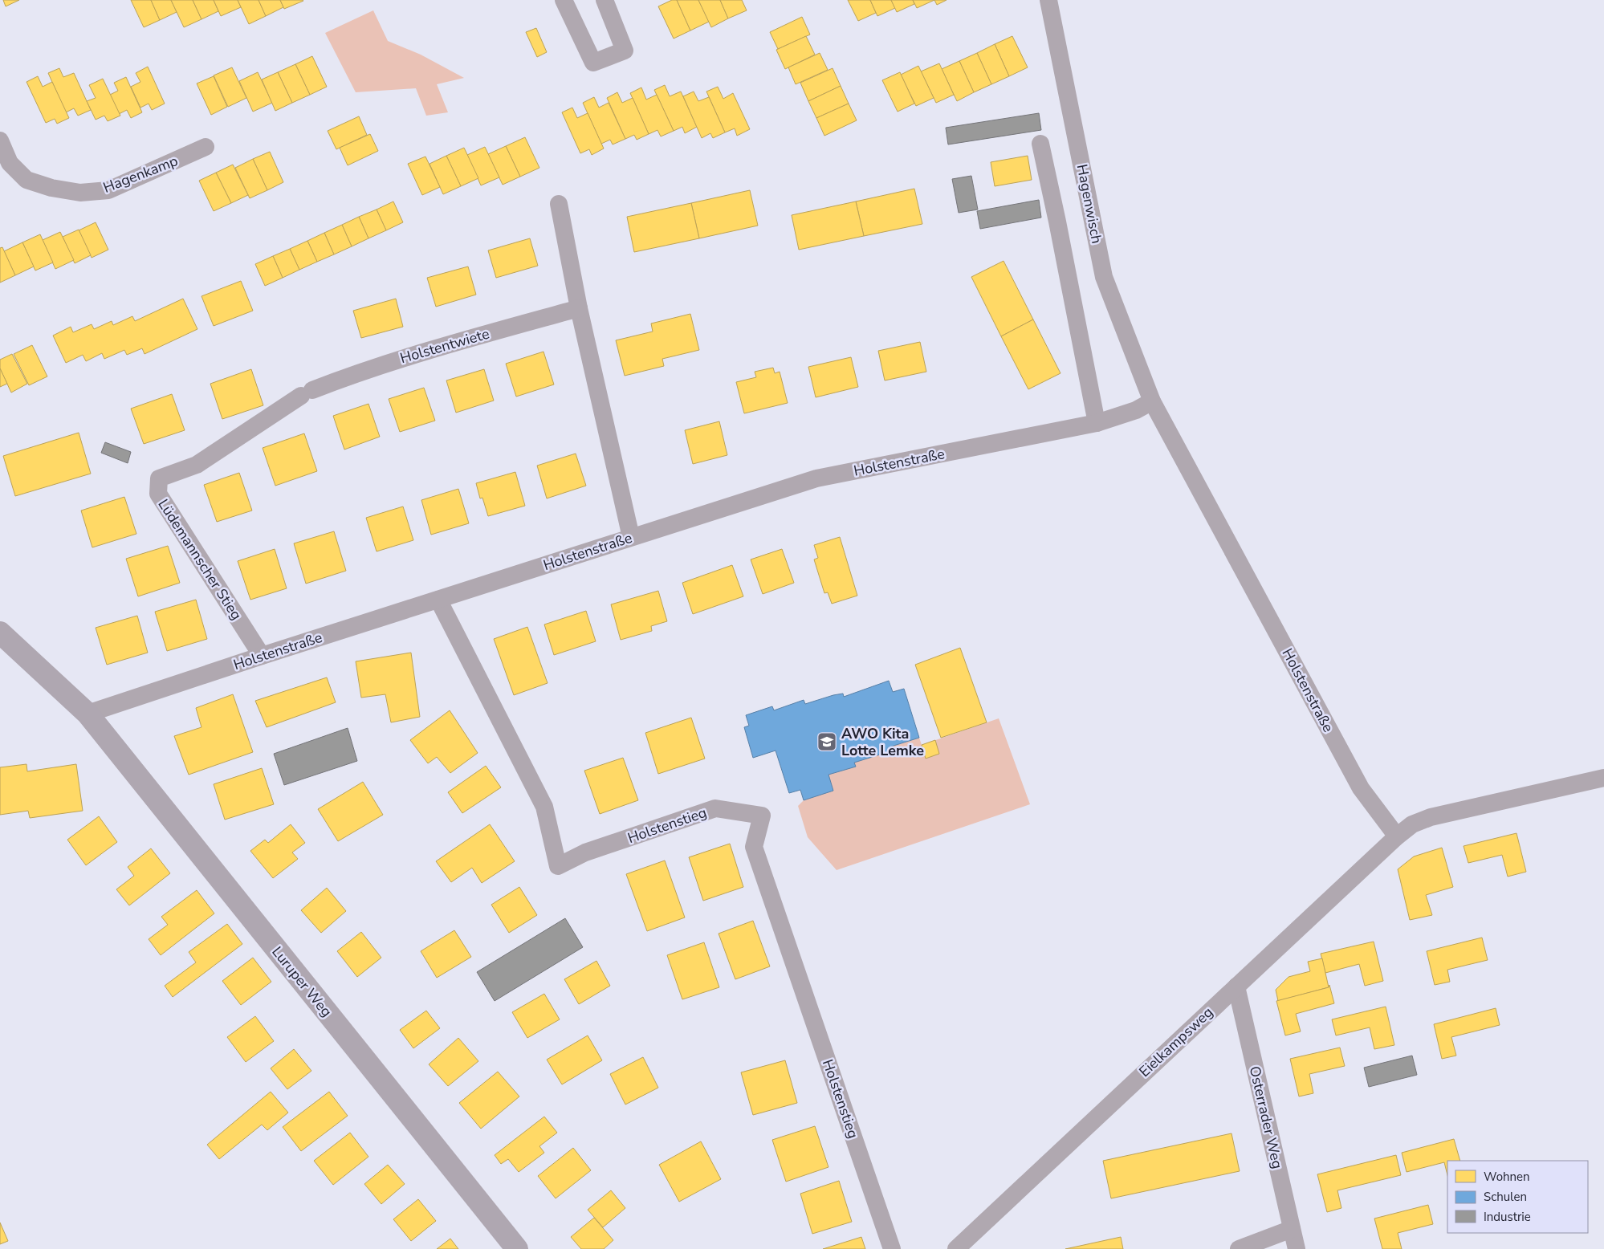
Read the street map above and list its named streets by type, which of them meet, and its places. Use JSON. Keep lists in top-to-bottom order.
{
  "streets": {
    "street": [
      "Hagenkamp",
      "Hagenwisch",
      "Holstentwiete",
      "Holstenstraße",
      "Lüdemannscher Stieg",
      "Holstenstieg",
      "Luruper Weg",
      "Eielkampsweg",
      "Osterrader Weg"
    ]
  },
  "crossings": [
    ["Hagenwisch", "Holstenstraße"],
    ["Holstentwiete", "Lüdemannscher Stieg"],
    ["Holstenstraße", "Lüdemannscher Stieg"],
    ["Holstenstraße", "Holstenstieg"],
    ["Holstenstraße", "Luruper Weg"],
    ["Holstenstraße", "Eielkampsweg"],
    ["Eielkampsweg", "Osterrader Weg"]
  ],
  "places": {
    "school or university": ["AWO Kita Lotte Lemke"]
  },
  "legend": ["Wohnen", "Schulen", "Industrie"]
}
